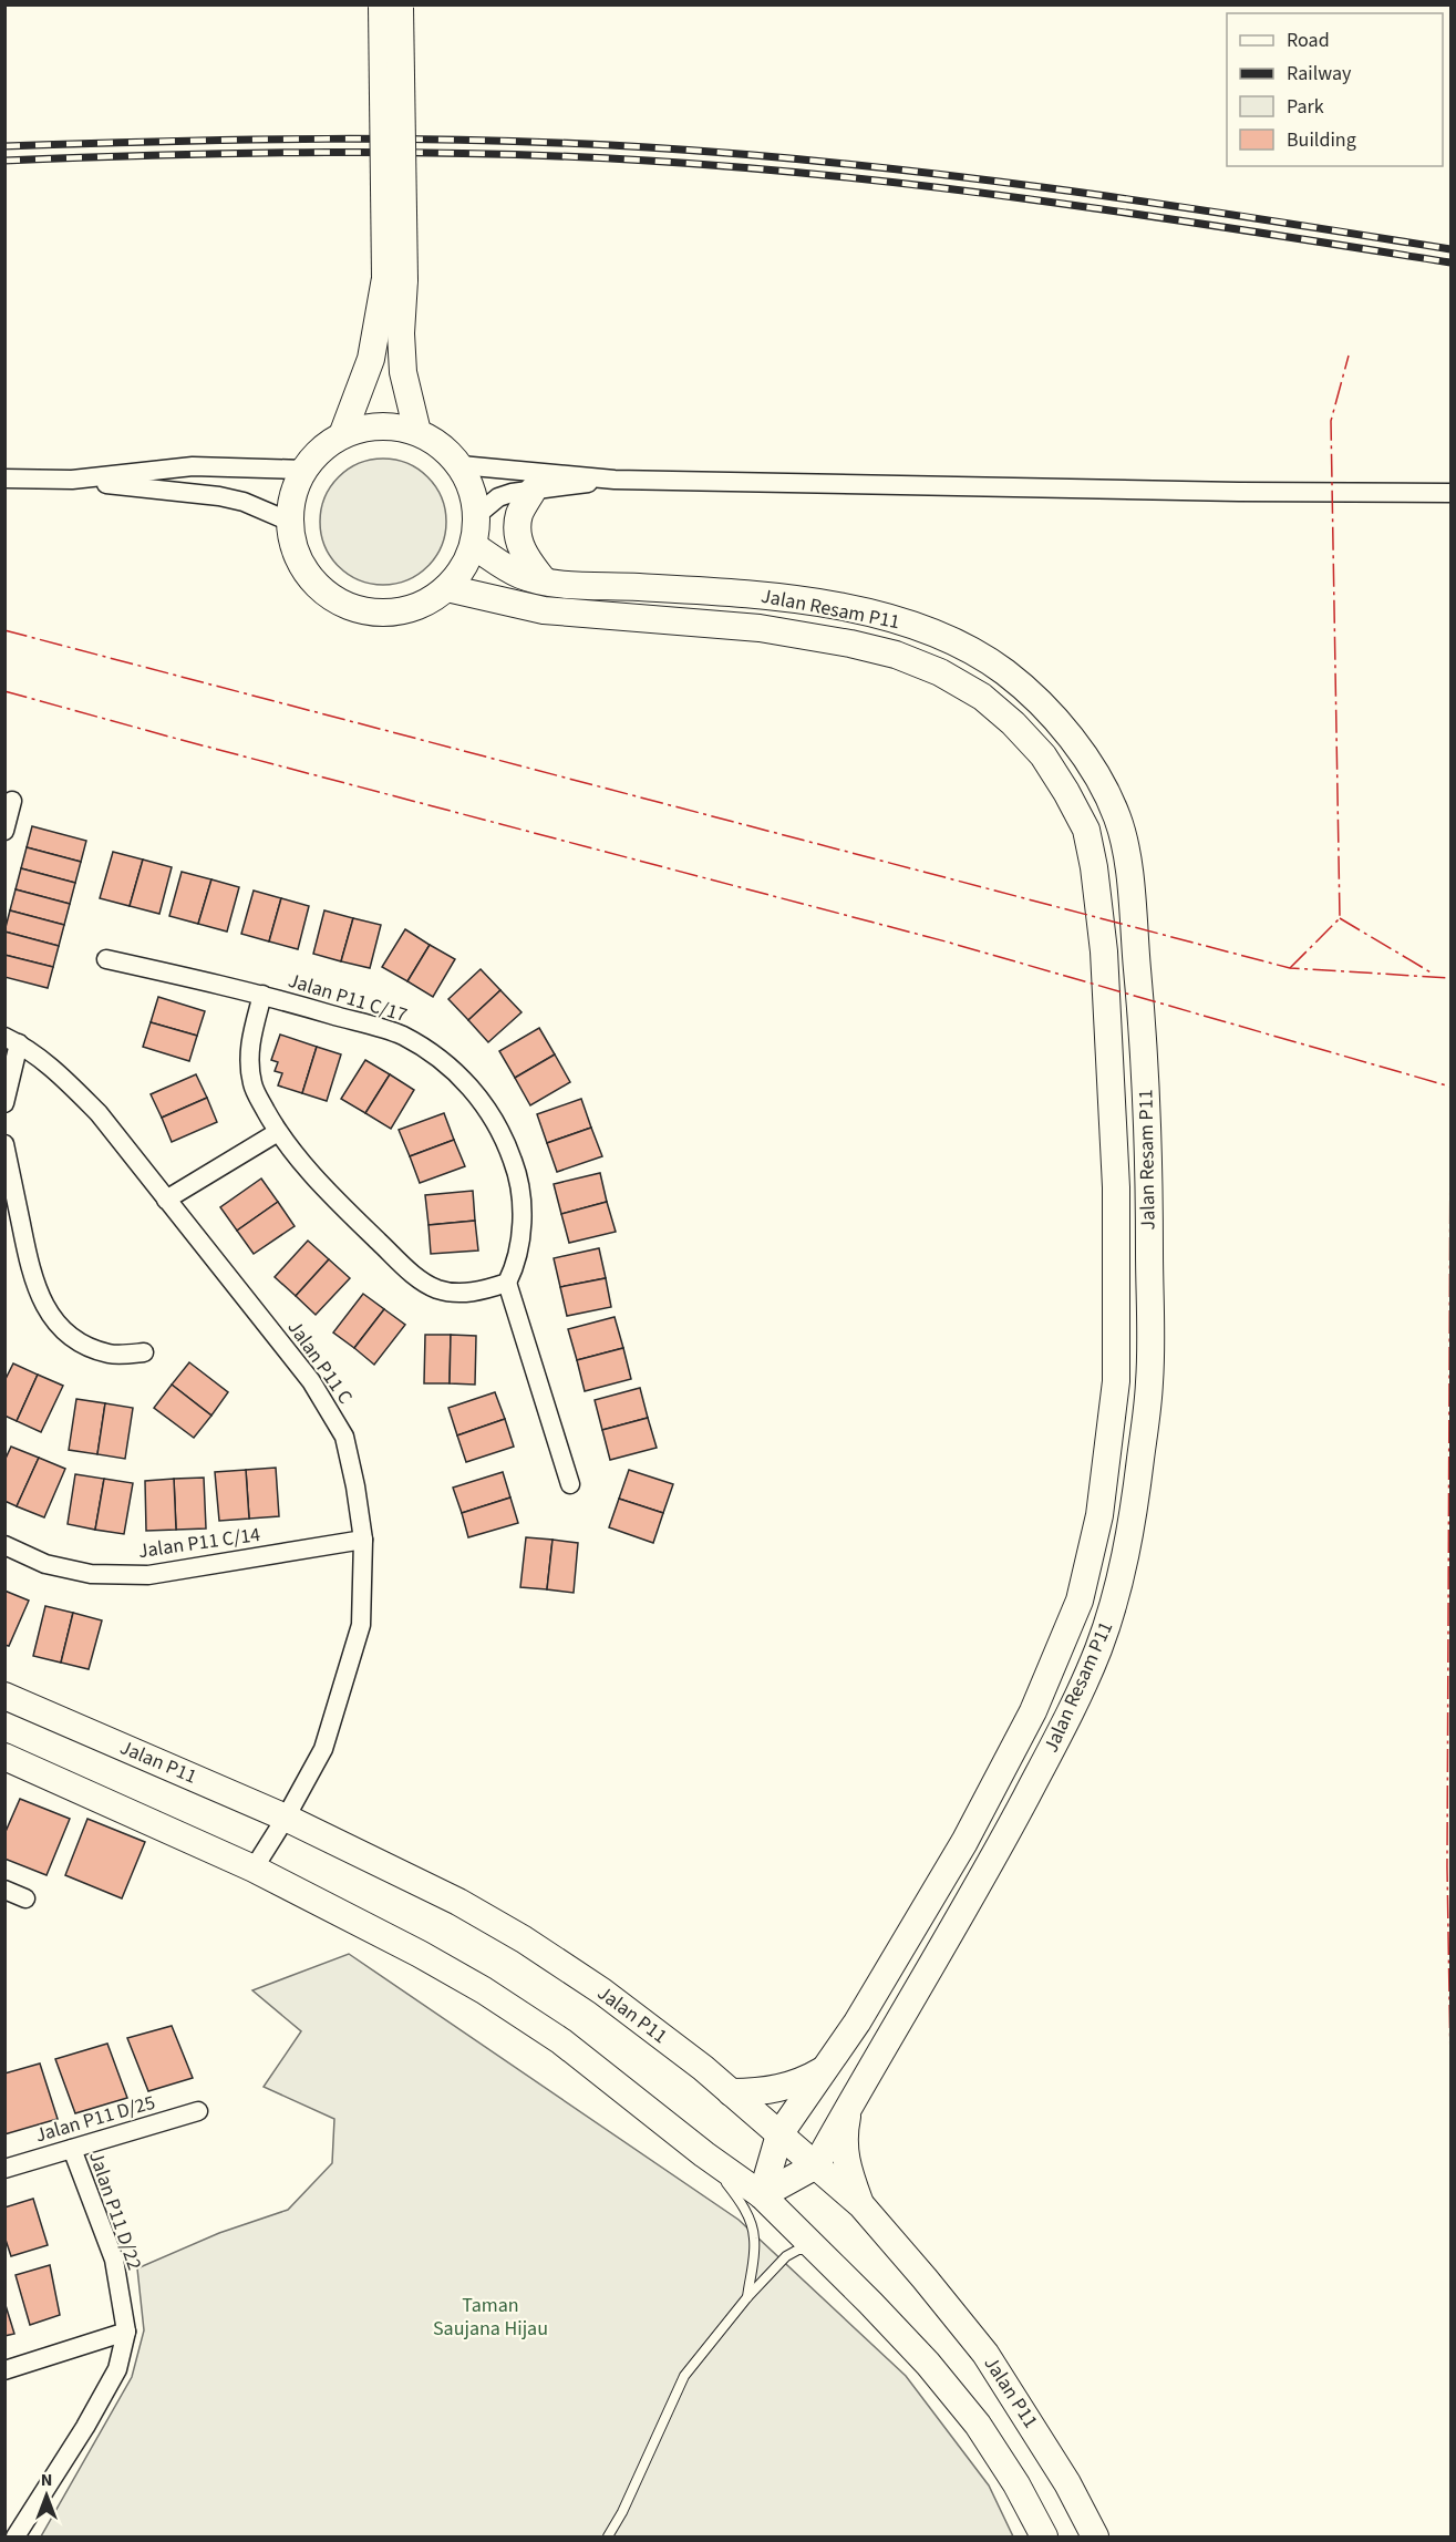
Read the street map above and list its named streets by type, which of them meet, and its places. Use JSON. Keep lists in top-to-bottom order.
{
  "streets": {
    "main road": ["Jalan Resam P11", "Jalan P11"],
    "street": [
      "Jalan P11 C/17",
      "Jalan P11 C",
      "Jalan P11 C/14",
      "Jalan P11 D/25",
      "Jalan P11 D/22"
    ]
  },
  "crossings": [
    ["Jalan Resam P11", "Jalan P11"],
    ["Jalan P11 C", "Jalan P11 C/14"],
    ["Jalan P11 C", "Jalan P11"],
    ["Jalan P11 D/25", "Jalan P11 D/22"]
  ],
  "parks": ["Taman Saujana Hijau"],
  "legend": [
    "Road",
    "Railway",
    "Park",
    "Building"
  ],
  "north": "top"
}
